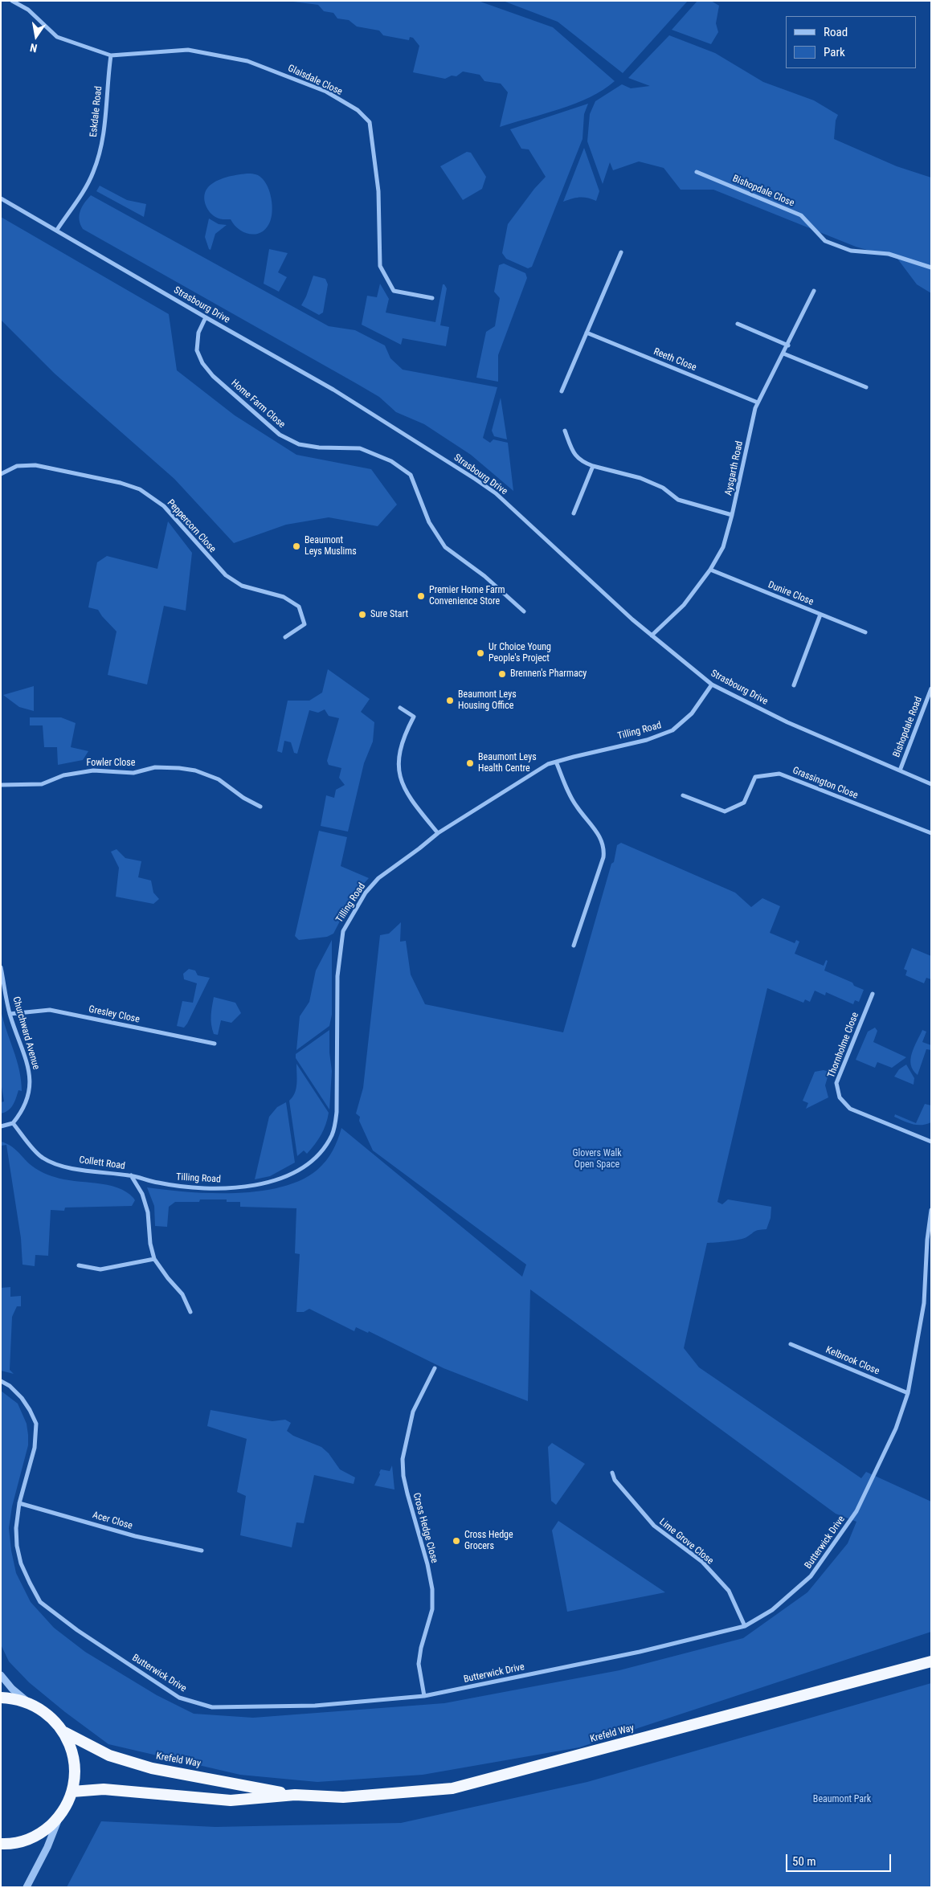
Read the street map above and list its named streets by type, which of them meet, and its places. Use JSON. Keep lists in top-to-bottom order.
{
  "streets": {
    "highway": ["Krefeld Way"],
    "street": [
      "Glaisdale Close",
      "Eskdale Road",
      "Bishopdale Close",
      "Strasbourg Drive",
      "Reeth Close",
      "Home Farm Close",
      "Aysgarth Road",
      "Peppercorn Close",
      "Dunire Close",
      "Bishopdale Road",
      "Tilling Road",
      "Fowler Close",
      "Grassington Close",
      "Gresley Close",
      "Churchward Avenue",
      "Thornholme Close",
      "Collett Road",
      "Kelbrook Close",
      "Acer Close",
      "Cross Hedge Close",
      "Lime Grove Close",
      "Butterwick Drive"
    ]
  },
  "crossings": [
    ["Glaisdale Close", "Eskdale Road"],
    ["Eskdale Road", "Strasbourg Drive"],
    ["Strasbourg Drive", "Home Farm Close"],
    ["Strasbourg Drive", "Aysgarth Road"],
    ["Strasbourg Drive", "Bishopdale Road"],
    ["Strasbourg Drive", "Tilling Road"],
    ["Reeth Close", "Aysgarth Road"],
    ["Aysgarth Road", "Dunire Close"],
    ["Tilling Road", "Collett Road"],
    ["Gresley Close", "Churchward Avenue"],
    ["Churchward Avenue", "Collett Road"],
    ["Kelbrook Close", "Butterwick Drive"],
    ["Acer Close", "Butterwick Drive"],
    ["Cross Hedge Close", "Butterwick Drive"],
    ["Lime Grove Close", "Butterwick Drive"]
  ],
  "parks": ["Glovers Walk Open Space", "Beaumont Park"],
  "places": [
    "Beaumont Leys Muslims",
    "Premier Home Farm Convenience Store",
    "Sure Start",
    "Ur Choice Young People's Project",
    "Brennen's Pharmacy",
    "Beaumont Leys Housing Office",
    "Beaumont Leys Health Centre",
    "Cross Hedge Grocers"
  ],
  "legend": ["Road", "Park"],
  "scale_bar": "50 m",
  "north": "bottom"
}
